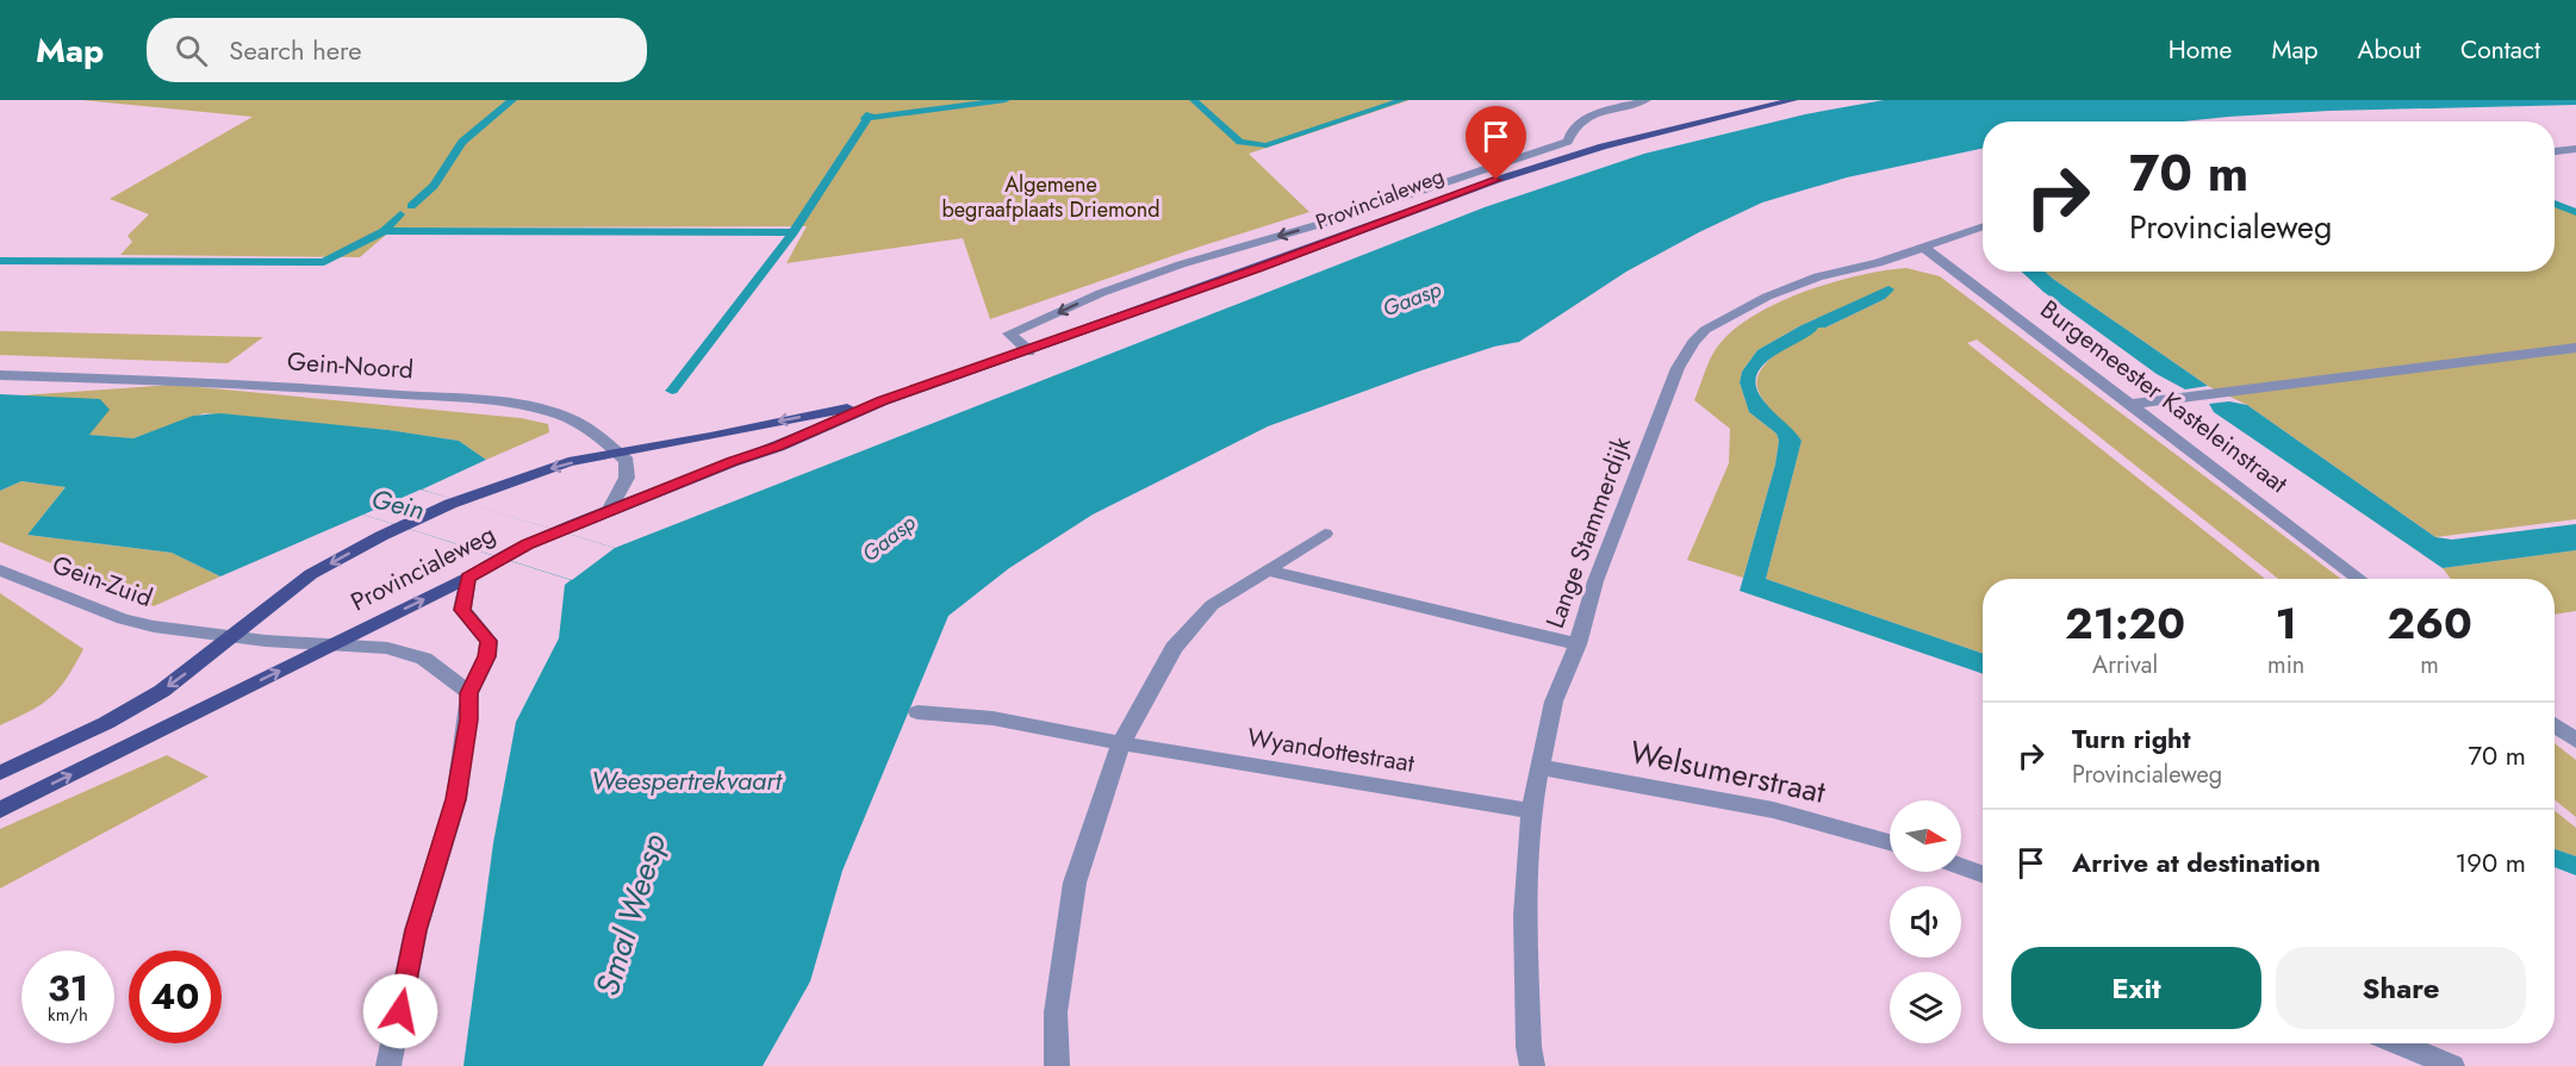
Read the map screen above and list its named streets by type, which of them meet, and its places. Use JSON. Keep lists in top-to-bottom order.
{
  "streets": {
    "main road": ["Provincialeweg"],
    "street": [
      "Gein-Noord",
      "Burgemeester Kasteleinstraat",
      "Lange Stammerdijk",
      "Gein-Zuid",
      "Wyandottestraat",
      "Welsumerstraat"
    ]
  },
  "crossings": [
    ["Provincialeweg", "Gein-Noord"],
    ["Provincialeweg", "Gein-Zuid"],
    ["Burgemeester Kasteleinstraat", "Lange Stammerdijk"],
    ["Lange Stammerdijk", "Wyandottestraat"],
    ["Lange Stammerdijk", "Welsumerstraat"]
  ],
  "water": [
    "Gaasp",
    "Gein",
    "Weespertrekvaart",
    "Smal Weesp"
  ],
  "parks": ["Algemene begraafplaats Driemond"],
  "north": "right",
  "page": {
    "header": "Map",
    "search": "Search here",
    "nav": [
      "Home",
      "Map",
      "About",
      "Contact"
    ],
    "turn": ["70 m", "Provincialeweg"],
    "eta": [
      "21:20",
      "Arrival",
      "1",
      "min",
      "260",
      "m"
    ],
    "list": [
      {
        "name": "Turn right",
        "note": "Provincialeweg",
        "value": "70 m"
      },
      {
        "name": "Arrive at destination",
        "value": "190 m"
      }
    ],
    "buttons": ["Exit", "Share"],
    "speed": "31 km/h",
    "limit": "40"
  }
}
